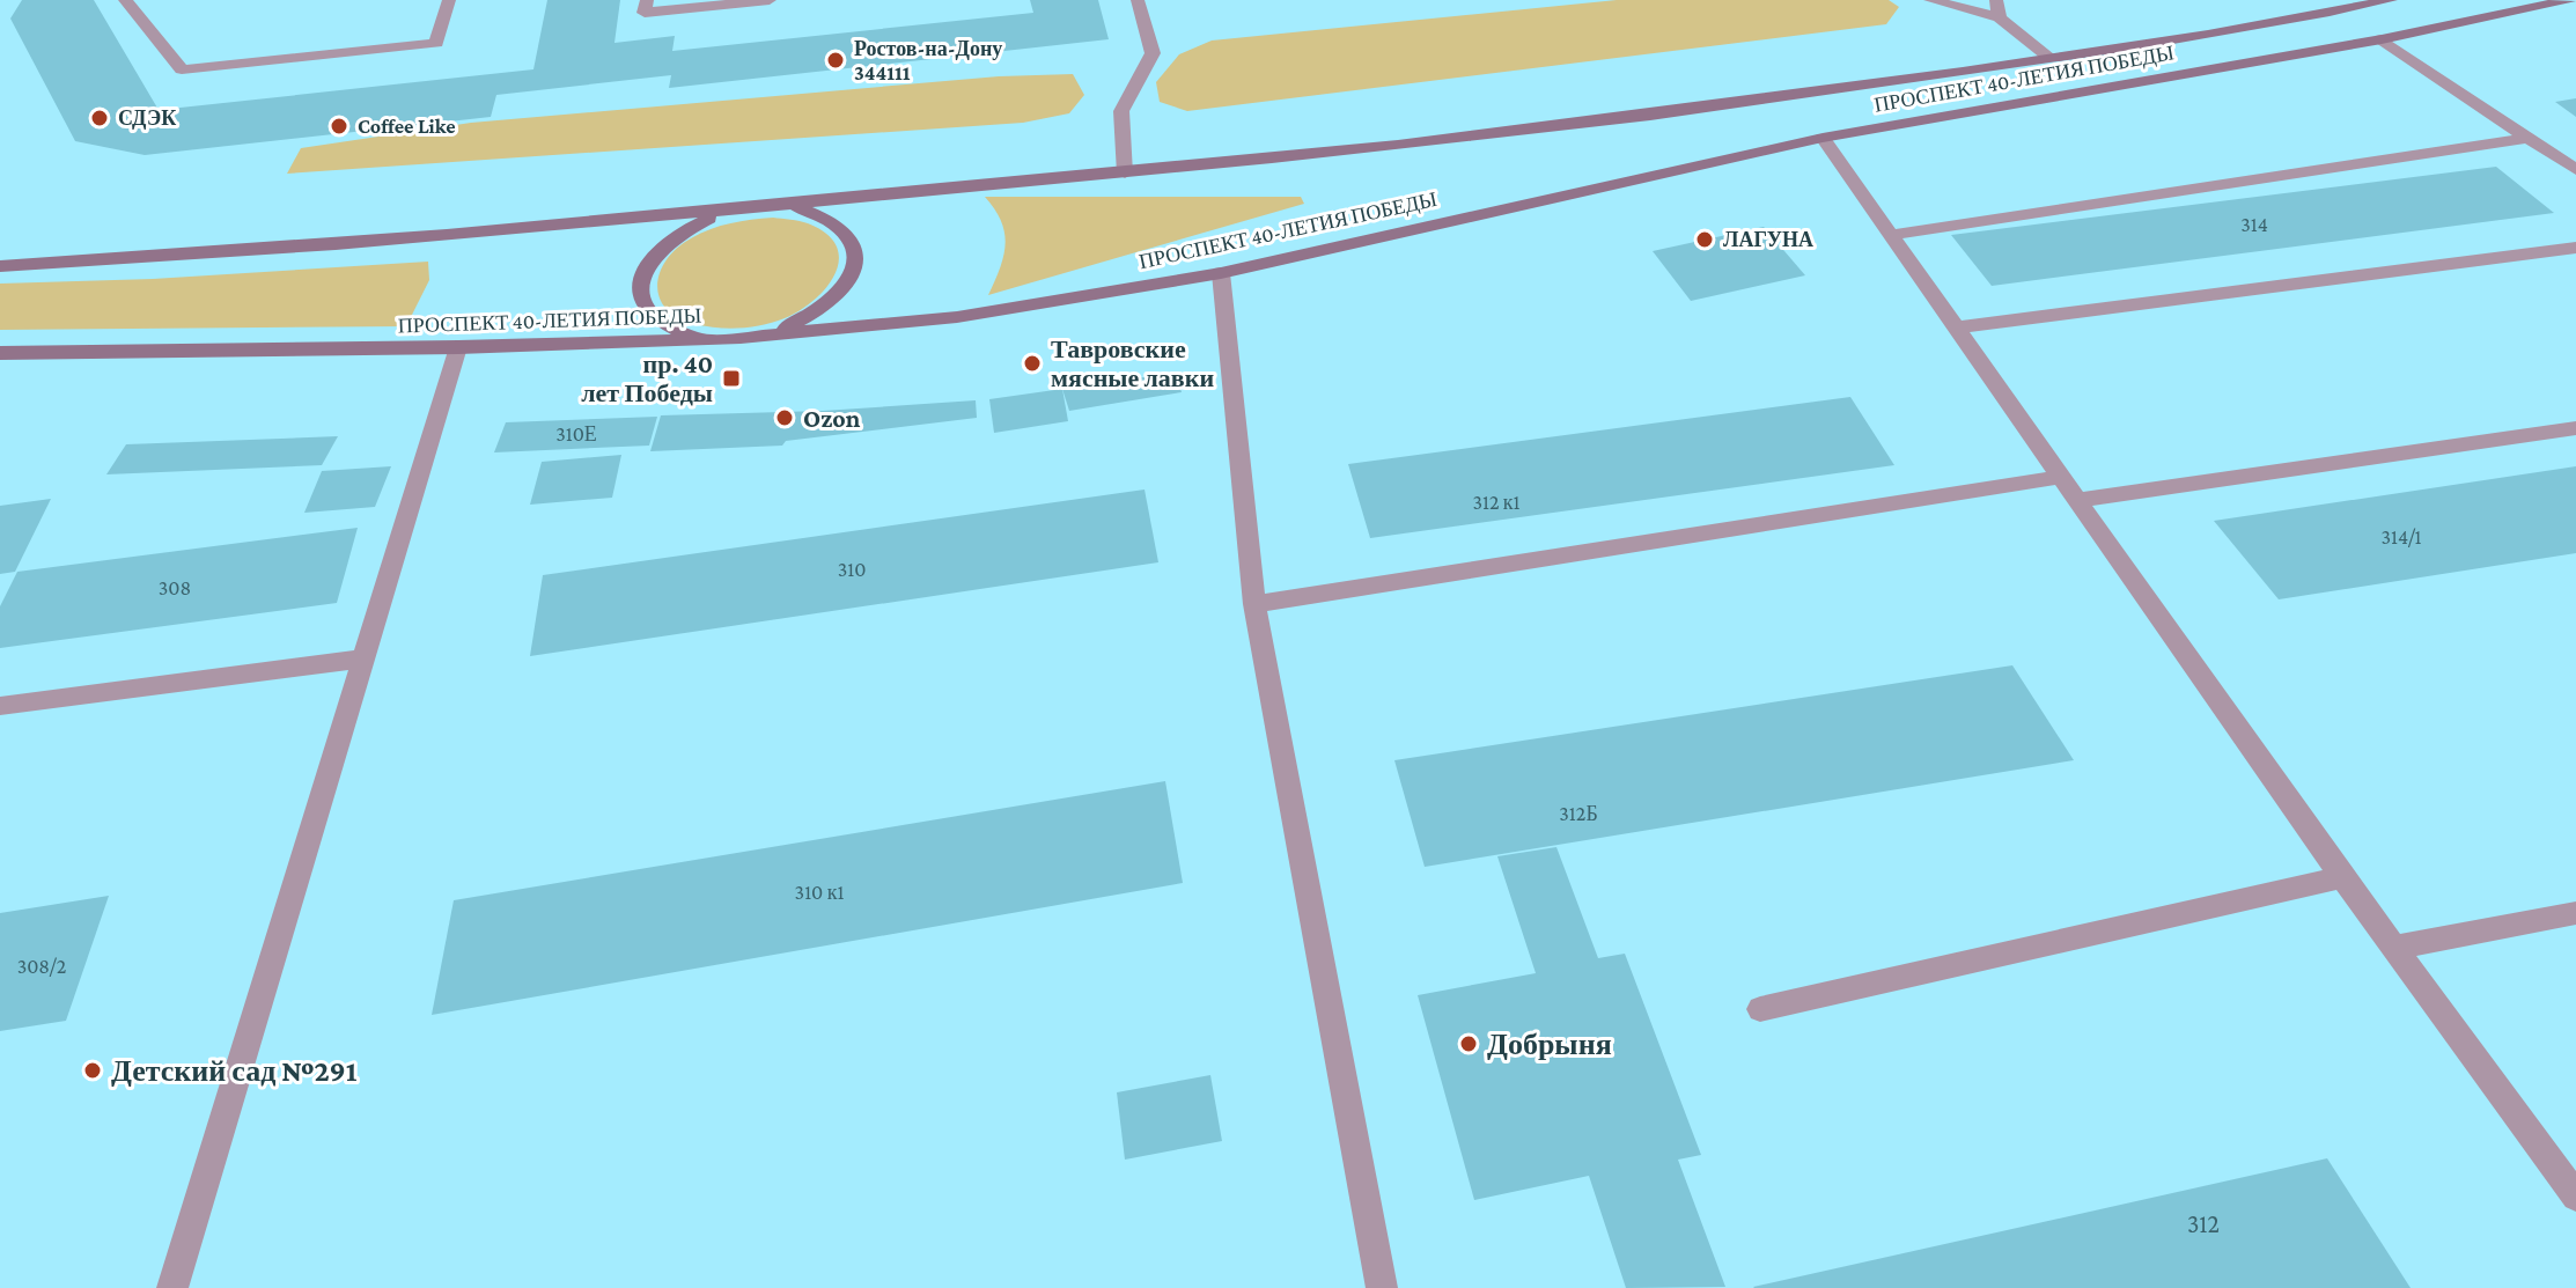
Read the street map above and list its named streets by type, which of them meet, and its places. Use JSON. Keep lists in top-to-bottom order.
{
  "streets": {
    "main road": ["ПРОСПЕКТ 40-ЛЕТИЯ ПОБЕДЫ"]
  },
  "places": {
    "other": [
      "Ростов-на-Дону 344111",
      "СДЭК",
      "Coffee Like",
      "ЛАГУНА",
      "Тавровские мясные лавки",
      "Ozon",
      "Добрыня",
      "Детский сад №291"
    ],
    "transit": ["пр. 40 лет Победы"]
  },
  "house_numbers": [
    "314",
    "310Е",
    "312 к1",
    "314/1",
    "310",
    "308",
    "312Б",
    "310 к1",
    "308/2",
    "312"
  ]
}
